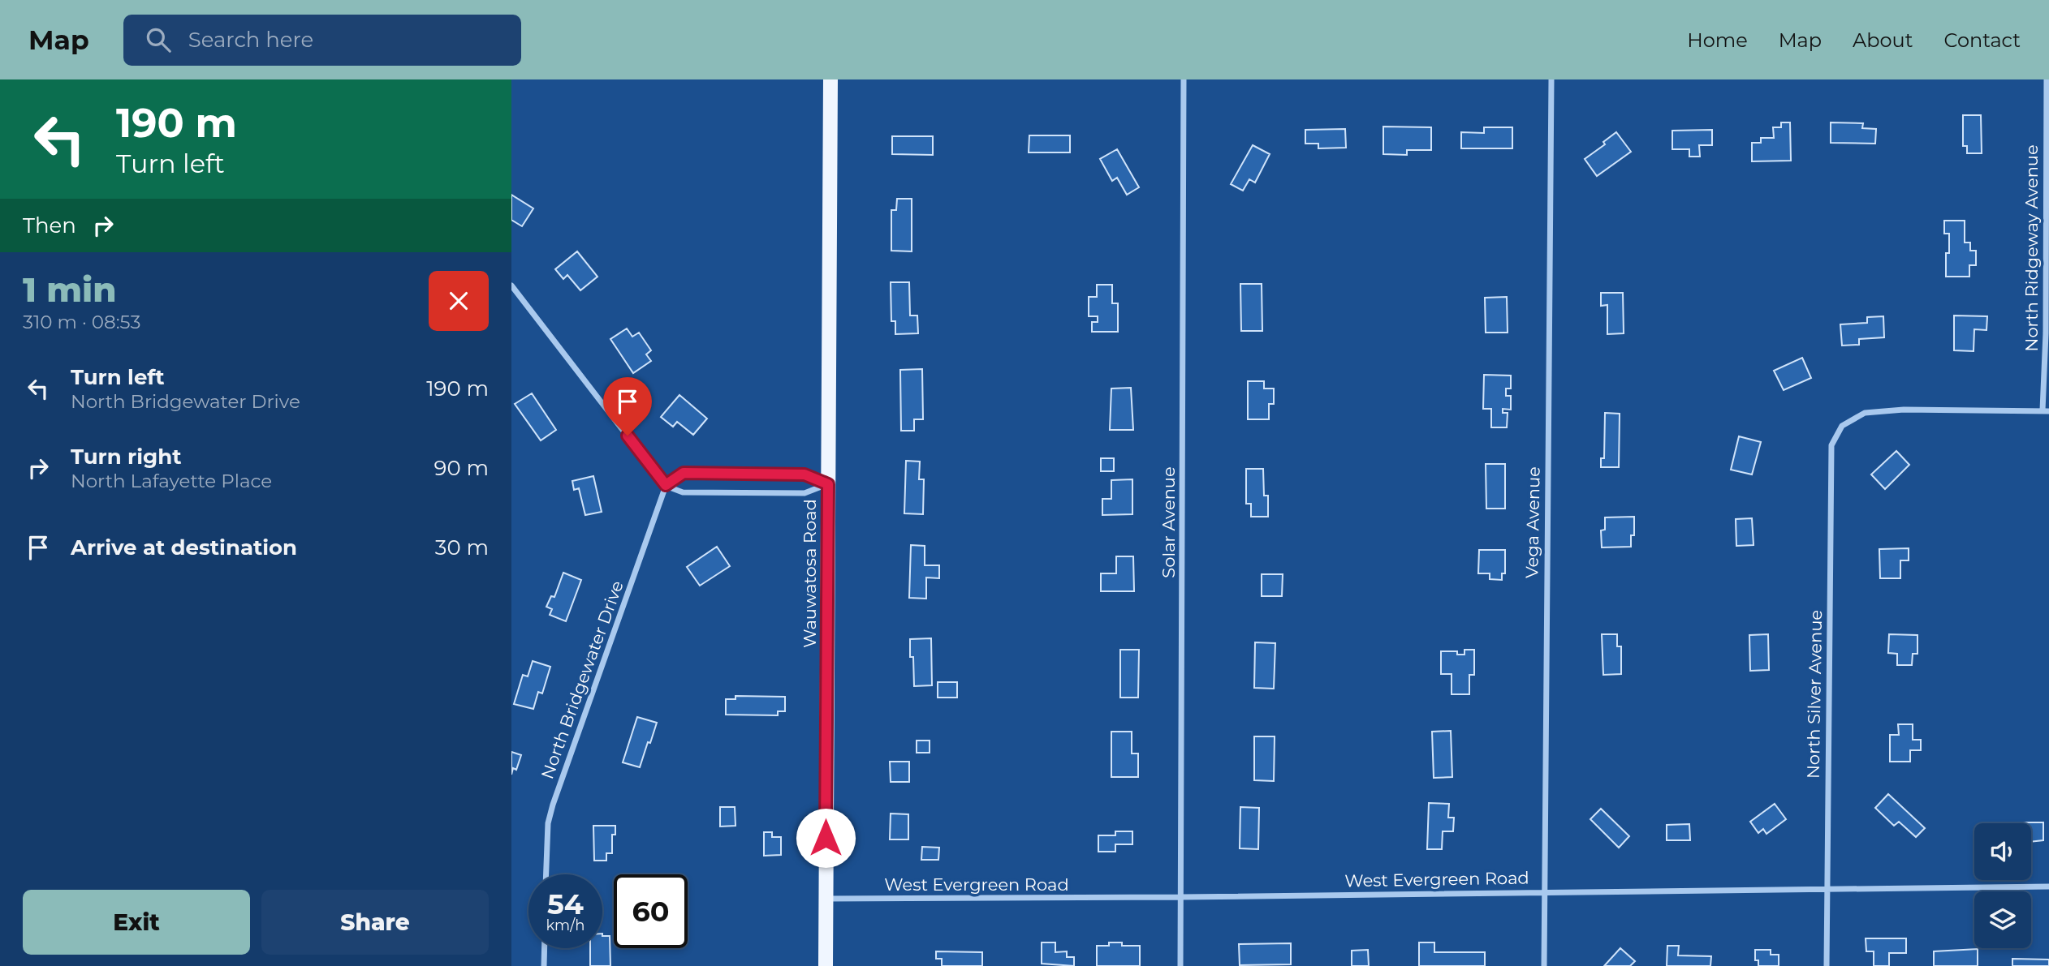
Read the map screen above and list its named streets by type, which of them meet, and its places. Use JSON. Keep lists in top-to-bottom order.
{
  "streets": {
    "main road": ["Wauwatosa Road"],
    "street": [
      "North Ridgeway Avenue",
      "Solar Avenue",
      "Vega Avenue",
      "North Bridgewater Drive",
      "North Silver Avenue",
      "West Evergreen Road"
    ]
  },
  "crossings": [
    ["North Ridgeway Avenue", "North Silver Avenue"],
    ["Solar Avenue", "West Evergreen Road"],
    ["Vega Avenue", "West Evergreen Road"],
    ["Wauwatosa Road", "West Evergreen Road"],
    ["North Silver Avenue", "West Evergreen Road"]
  ],
  "page": {
    "header": "Map",
    "search": "Search here",
    "nav": [
      "Home",
      "Map",
      "About",
      "Contact"
    ],
    "turn": ["190 m", "Turn left"],
    "then": "Then",
    "heading": ["1 min", "310 m · 08:53"],
    "list": [
      {
        "name": "Turn left",
        "note": "North Bridgewater Drive",
        "value": "190 m"
      },
      {
        "name": "Turn right",
        "note": "North Lafayette Place",
        "value": "90 m"
      },
      {
        "name": "Arrive at destination",
        "value": "30 m"
      }
    ],
    "speed": "54 km/h",
    "limit": "60",
    "buttons": ["Exit", "Share"]
  }
}
